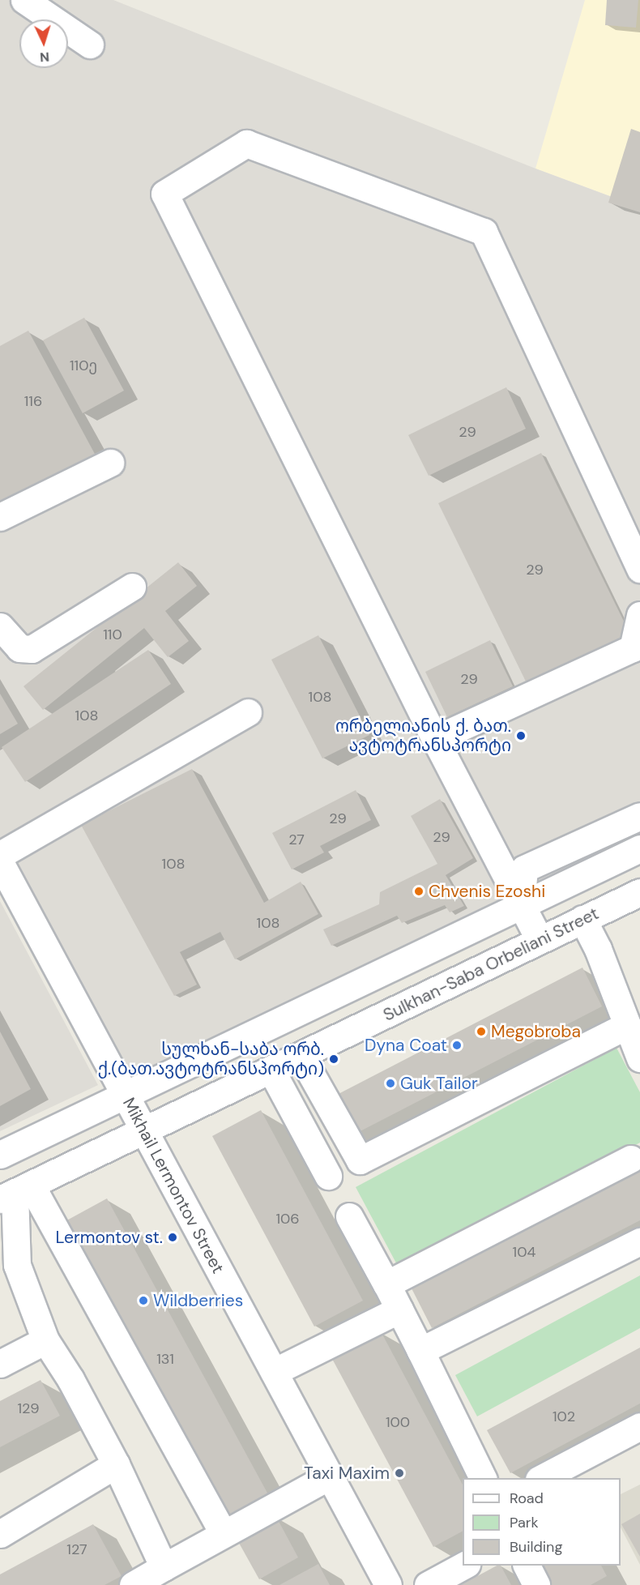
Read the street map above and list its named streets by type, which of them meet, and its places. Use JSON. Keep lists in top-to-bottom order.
{
  "streets": {
    "street": ["Sulkhan-Saba Orbeliani Street", "Mikhail Lermontov Street"]
  },
  "crossings": [
    ["Sulkhan-Saba Orbeliani Street", "Mikhail Lermontov Street"]
  ],
  "places": [
    "ორბელიანის ქ. ბათ. ავტოტრანსპორტი",
    "Chvenis Ezoshi",
    "Megobroba",
    "Dyna Coat",
    "სულხან-საბა ორბ. ქ.(ბათ.ავტოტრანსპორტი)",
    "Guk Tailor",
    "Lermontov st.",
    "Wildberries",
    "Taxi Maxim"
  ],
  "house_numbers": [
    "110ე",
    "116",
    "29",
    "29",
    "110",
    "29",
    "108",
    "108",
    "29",
    "29",
    "27",
    "108",
    "108",
    "106",
    "104",
    "131",
    "129",
    "102",
    "100",
    "127"
  ],
  "legend": ["Road", "Park", "Building"],
  "north": "bottom"
}
